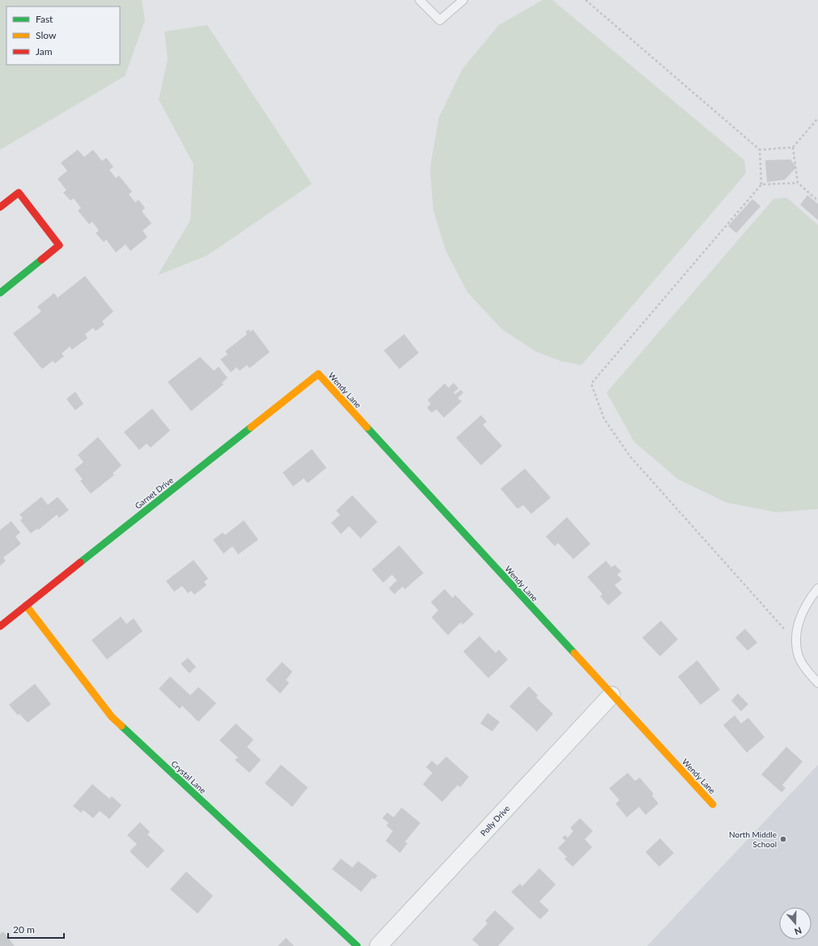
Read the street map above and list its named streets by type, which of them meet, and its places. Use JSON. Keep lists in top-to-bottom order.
{
  "streets": {
    "street": [
      "Wendy Lane",
      "Garnet Drive",
      "Crystal Lane",
      "Polly Drive"
    ]
  },
  "crossings": [
    ["Wendy Lane", "Garnet Drive"],
    ["Wendy Lane", "Polly Drive"],
    ["Garnet Drive", "Crystal Lane"]
  ],
  "places": ["North Middle School"],
  "legend": ["Fast", "Slow", "Jam"],
  "scale_bar": "20 m",
  "north": "bottom"
}
